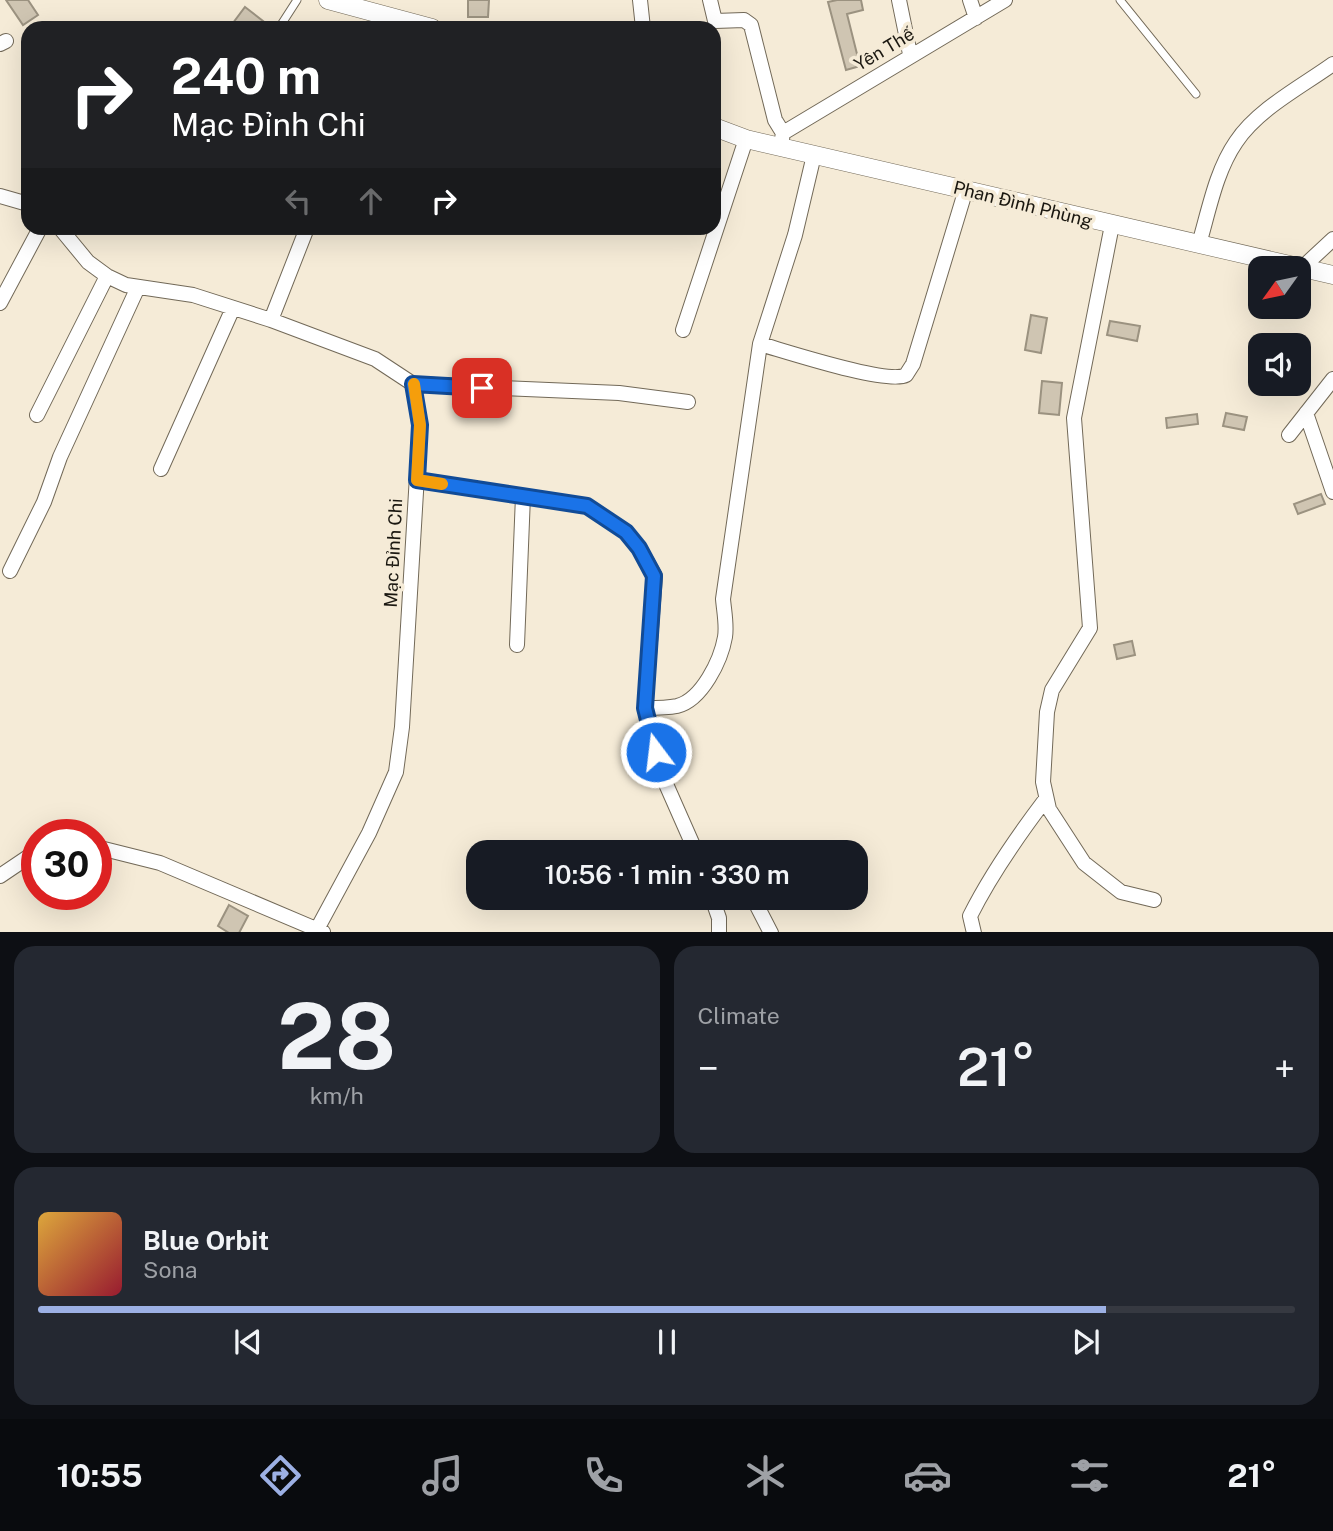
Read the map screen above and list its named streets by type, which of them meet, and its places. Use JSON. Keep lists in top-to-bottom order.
{
  "streets": {
    "street": ["Yên Thế", "Phan Đình Phùng", "Mạc Đỉnh Chi"]
  },
  "crossings": [
    ["Yên Thế", "Phan Đình Phùng"]
  ],
  "north": "bottom left",
  "page": {
    "turn": ["240 m", "Mạc Đỉnh Chi"],
    "limit": "30",
    "trip": "10:56 · 1 min · 330 m",
    "tile": [
      ["28", "km/h"],
      "Climate"
    ],
    "heat": ["−", "21°", "+"],
    "song": ["Blue Orbit", "Sona"],
    "tabs": ["10:55", "21°"]
  }
}
